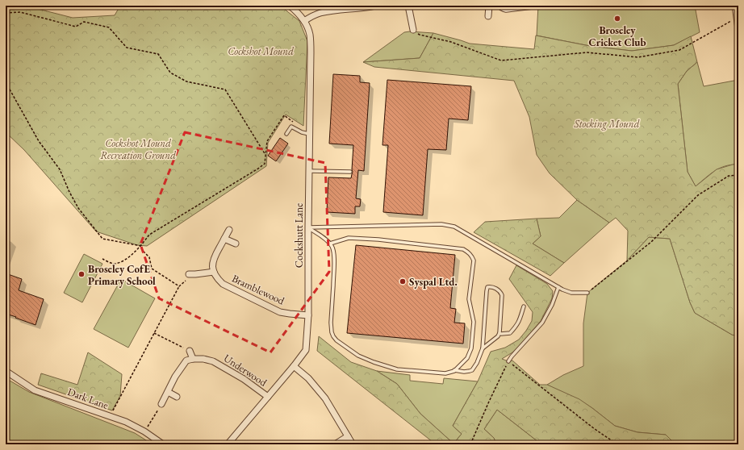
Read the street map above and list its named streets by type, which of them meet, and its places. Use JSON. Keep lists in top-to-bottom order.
{
  "streets": {
    "street": [
      "Cockshutt Lane",
      "Bramblewood",
      "Underwood",
      "Dark Lane"
    ]
  },
  "crossings": [
    ["Cockshutt Lane", "Bramblewood"],
    ["Cockshutt Lane", "Underwood"]
  ],
  "parks": ["Cockshot Mound", "Stocking Mound", "Cockshot Mound Recreation Ground"],
  "places": ["Broseley Cricket Club", "Broseley CofE Primary School", "Syspal Ltd."]
}
